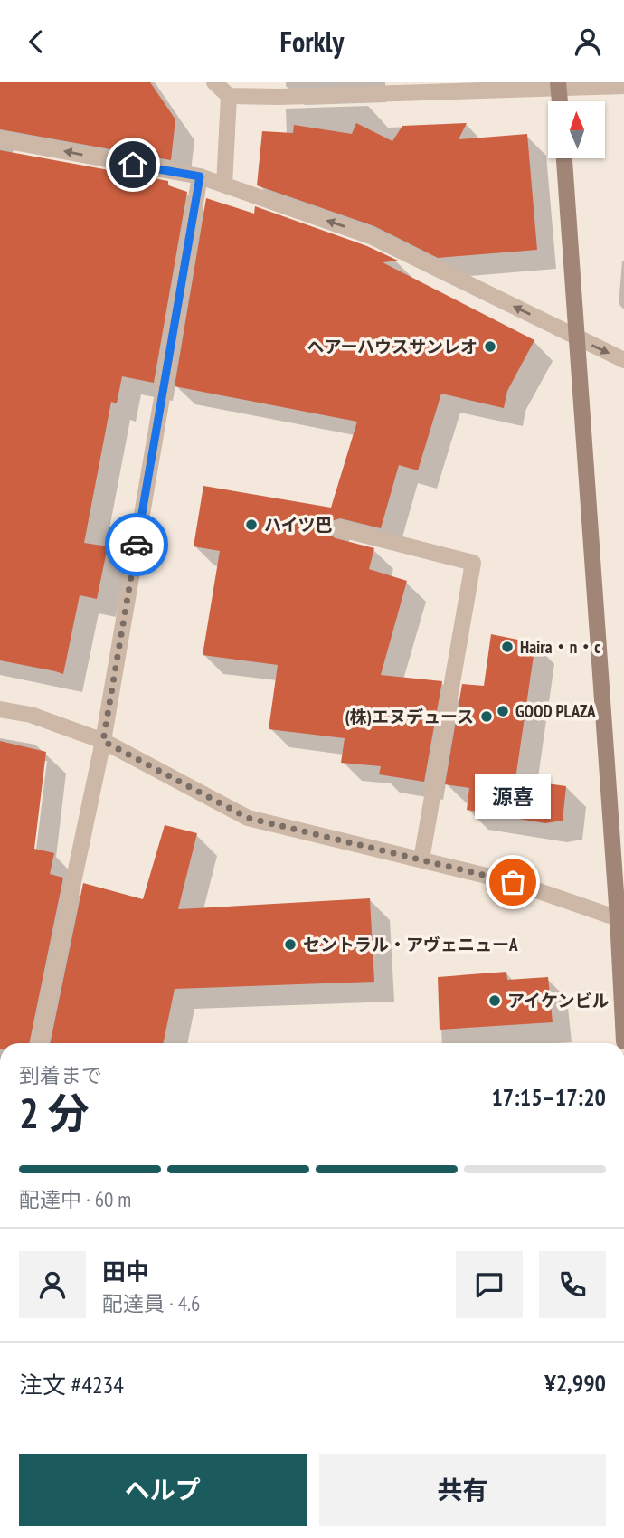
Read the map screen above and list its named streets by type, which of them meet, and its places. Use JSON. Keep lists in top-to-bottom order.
{
  "places": [
    "ヘアーハウスサンレオ",
    "ハイツ巴",
    "Haira・n・c",
    "GOOD PLAZA",
    "(株)エヌデュース",
    "源喜",
    "セントラル・アヴェニューA",
    "アイケンビル"
  ],
  "north": "top",
  "page": {
    "header": "Forkly",
    "bubble": "源喜",
    "heading": ["2 分", "到着まで", "17:15–17:20"],
    "panel": [
      "田中",
      "配達員 · 4.6",
      "注文 #4234",
      "¥2,990"
    ],
    "bar": "配達中 · 60 m",
    "buttons": ["ヘルプ", "共有"]
  }
}
